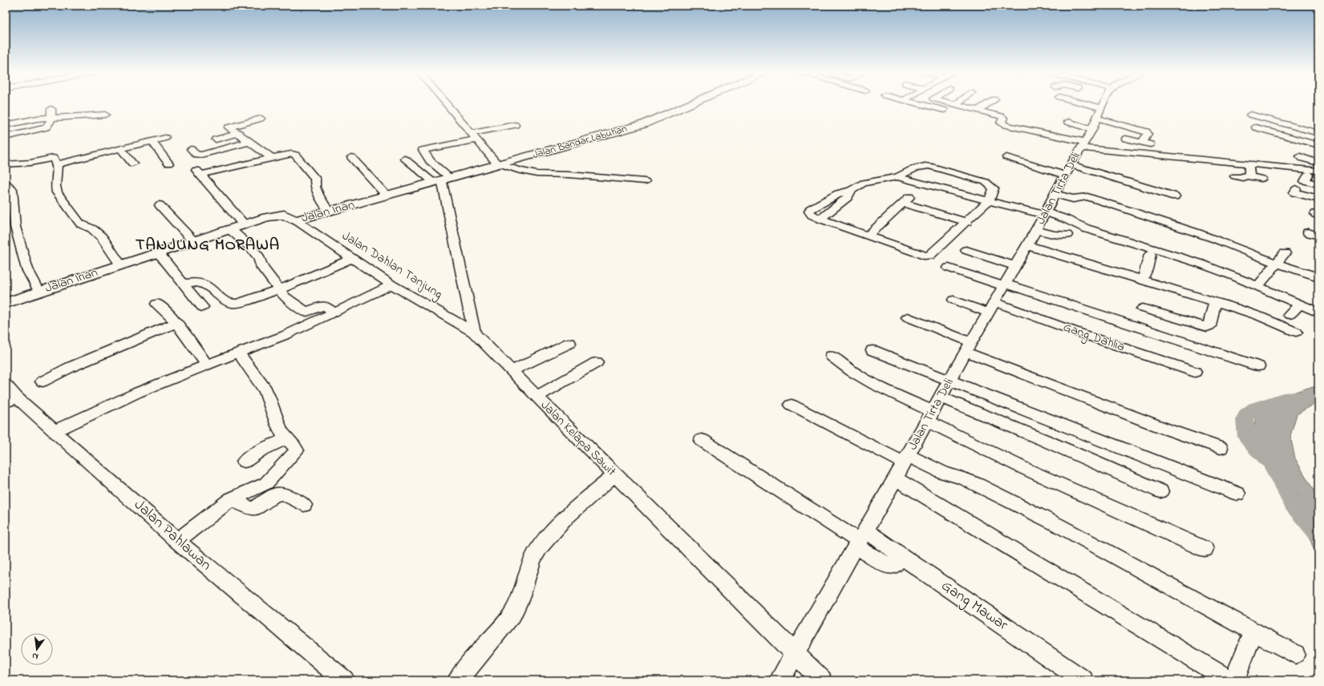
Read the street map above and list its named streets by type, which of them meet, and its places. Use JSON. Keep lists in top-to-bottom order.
{
  "streets": {
    "main road": ["Jalan Bandar Labuhan", "Jalan Irian"],
    "street": [
      "Jalan Tirta Deli",
      "Jalan Dahlan Tanjung",
      "Gang Dahlia",
      "Jalan Kelapa Sawit",
      "Jalan Pahlawan",
      "Gang Mawar"
    ]
  },
  "crossings": [
    ["Jalan Bandar Labuhan", "Jalan Irian"],
    ["Jalan Tirta Deli", "Gang Dahlia"],
    ["Jalan Tirta Deli", "Jalan Kelapa Sawit"],
    ["Jalan Tirta Deli", "Gang Mawar"],
    ["Jalan Irian", "Jalan Dahlan Tanjung"],
    ["Jalan Dahlan Tanjung", "Jalan Kelapa Sawit"]
  ],
  "districts": ["TANJUNG MORAWA"],
  "north": "bottom"
}
